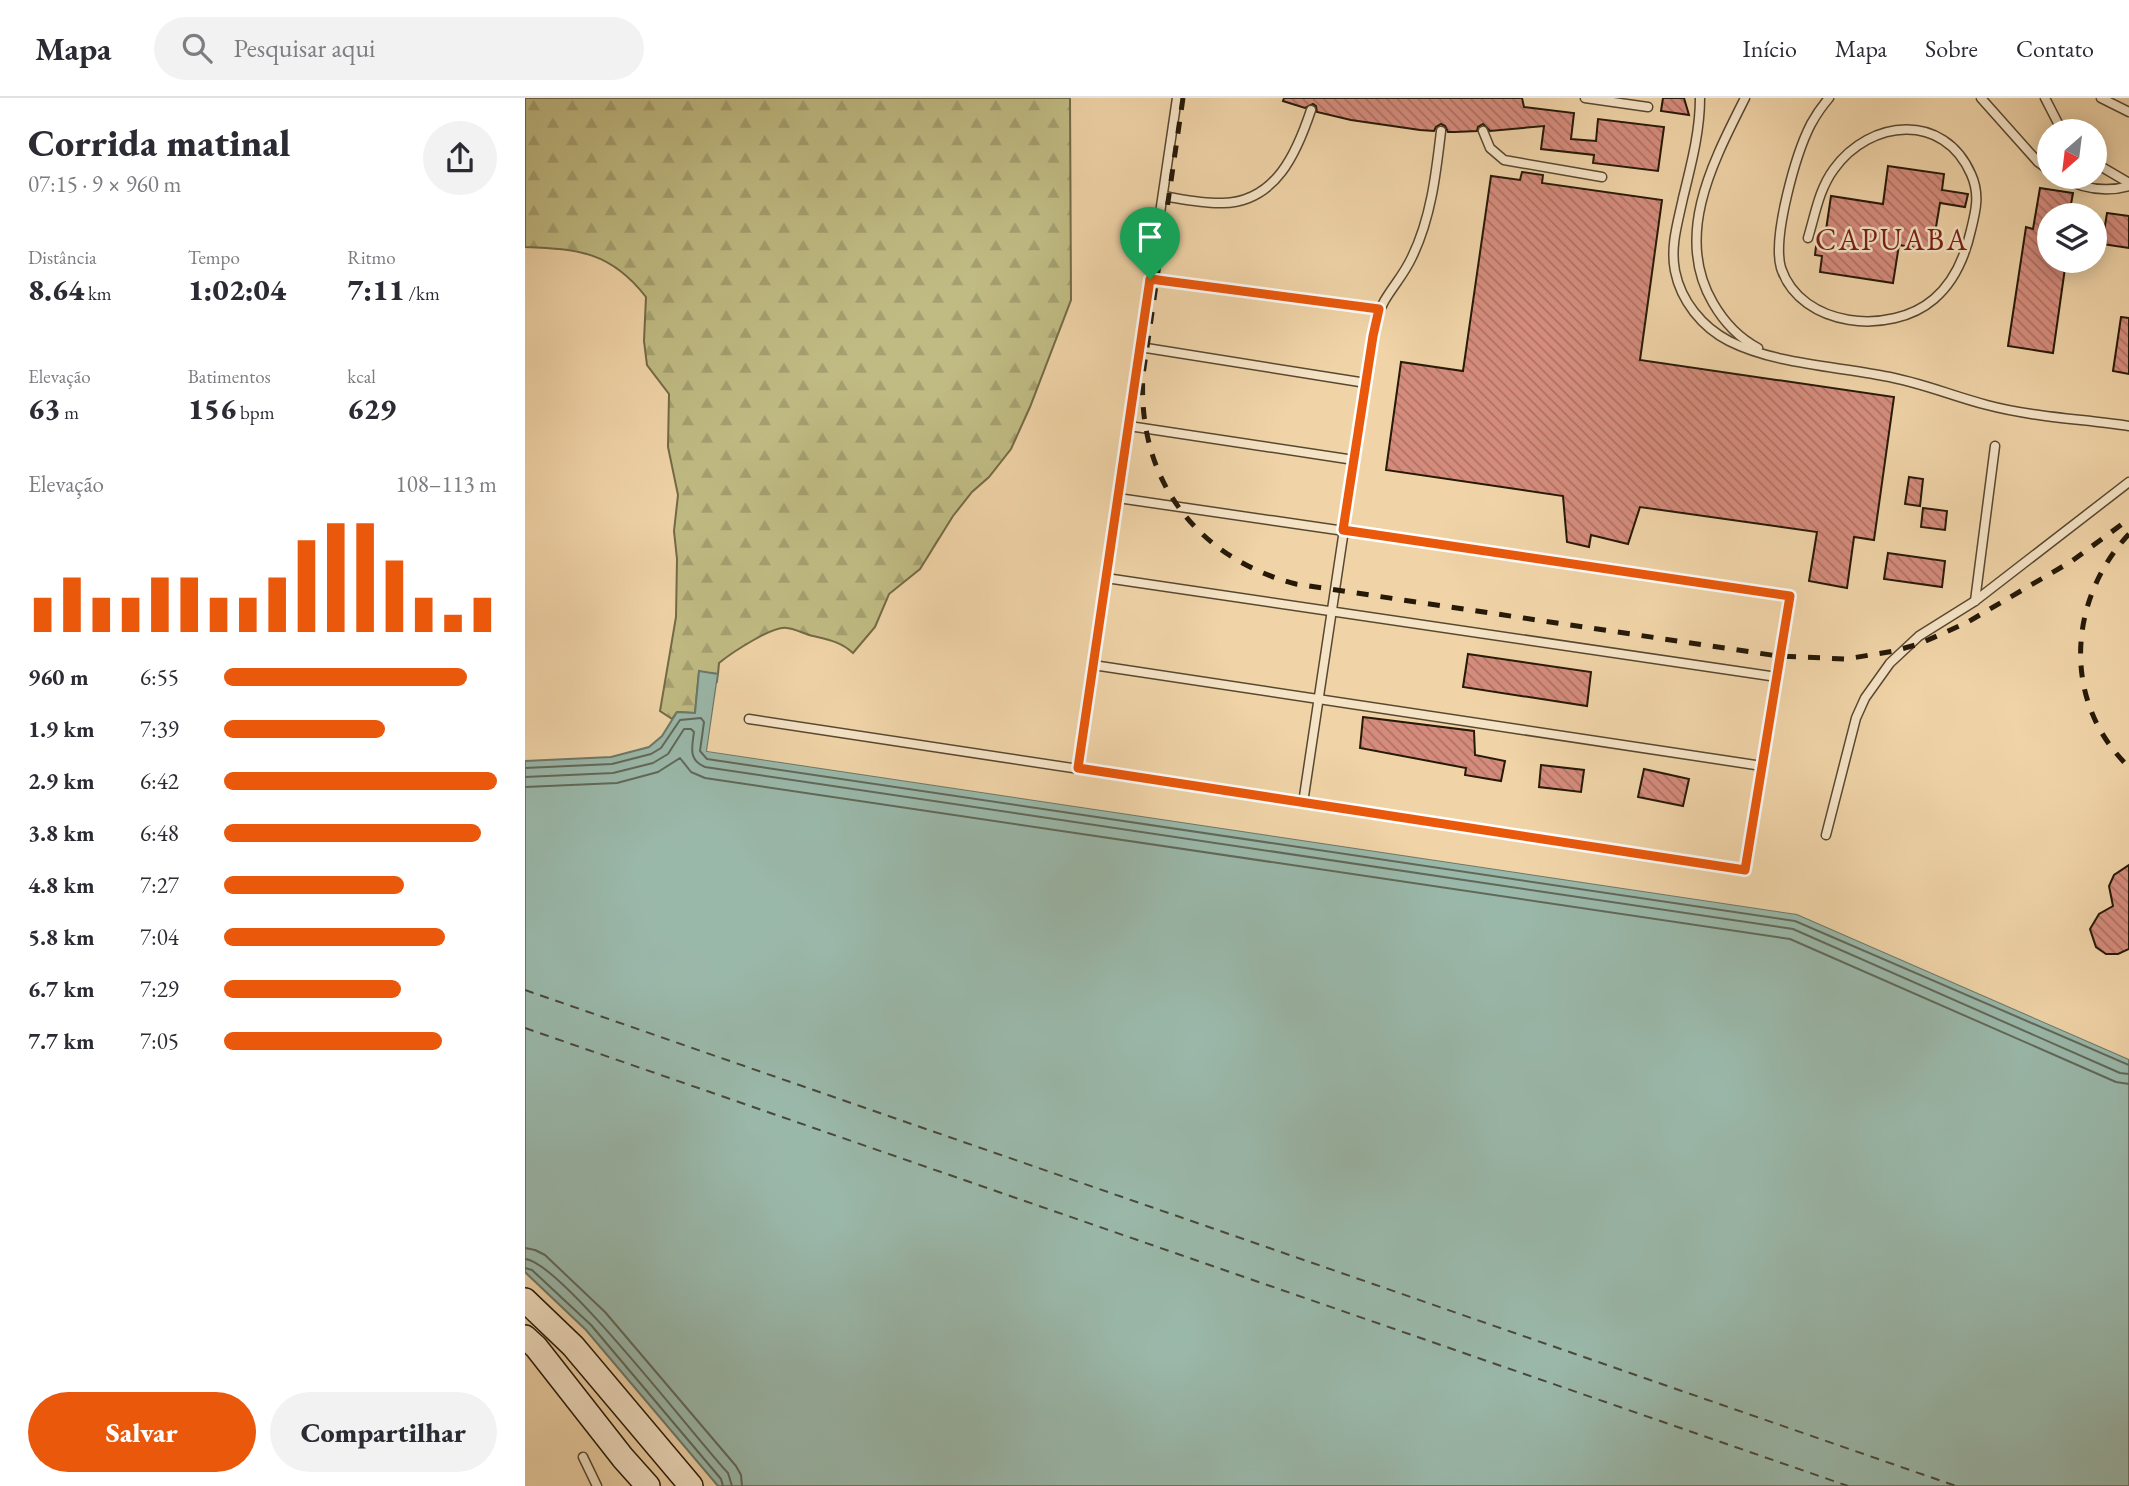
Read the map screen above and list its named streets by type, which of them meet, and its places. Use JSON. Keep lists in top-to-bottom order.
{
  "districts": ["CAPUABA"],
  "north": "bottom left",
  "page": {
    "header": "Mapa",
    "search": "Pesquisar aqui",
    "nav": [
      "Início",
      "Mapa",
      "Sobre",
      "Contato"
    ],
    "heading": ["Corrida matinal", "07:15 · 9 × 960 m"],
    "stats": [
      ["Distância", "8.64 km"],
      ["Tempo", "1:02:04"],
      ["Ritmo", "7:11 /km"],
      ["Elevação", "63 m"],
      ["Batimentos", "156 bpm"],
      ["kcal", "629"]
    ],
    "chart": ["Elevação", "108–113 m"],
    "list": [
      {
        "name": "960 m",
        "note": "6:55"
      },
      {
        "name": "1.9 km",
        "note": "7:39"
      },
      {
        "name": "2.9 km",
        "note": "6:42"
      },
      {
        "name": "3.8 km",
        "note": "6:48"
      },
      {
        "name": "4.8 km",
        "note": "7:27"
      },
      {
        "name": "5.8 km",
        "note": "7:04"
      },
      {
        "name": "6.7 km",
        "note": "7:29"
      },
      {
        "name": "7.7 km",
        "note": "7:05"
      }
    ],
    "buttons": ["Salvar", "Compartilhar"]
  }
}
